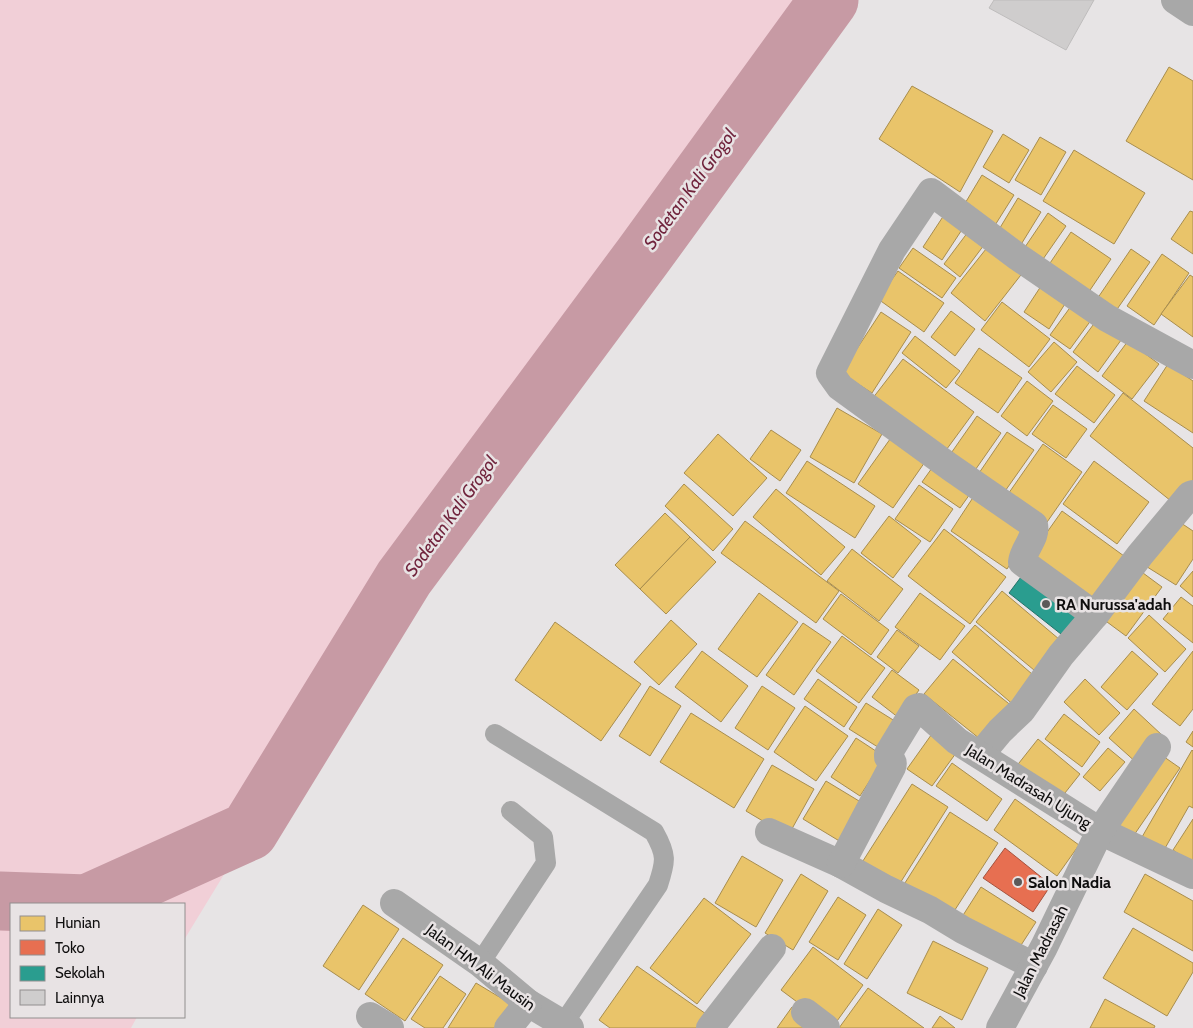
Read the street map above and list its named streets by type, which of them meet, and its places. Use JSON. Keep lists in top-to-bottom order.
{
  "streets": {
    "street": ["Jalan Madrasah Ujung", "Jalan Madrasah", "Jalan HM Ali Mausin"]
  },
  "crossings": [
    ["Jalan Madrasah Ujung", "Jalan Madrasah"]
  ],
  "water": ["Sodetan Kali Grogol"],
  "places": ["RA Nurussa'adah", "Salon Nadia"],
  "legend": [
    "Hunian",
    "Toko",
    "Sekolah",
    "Lainnya"
  ]
}
